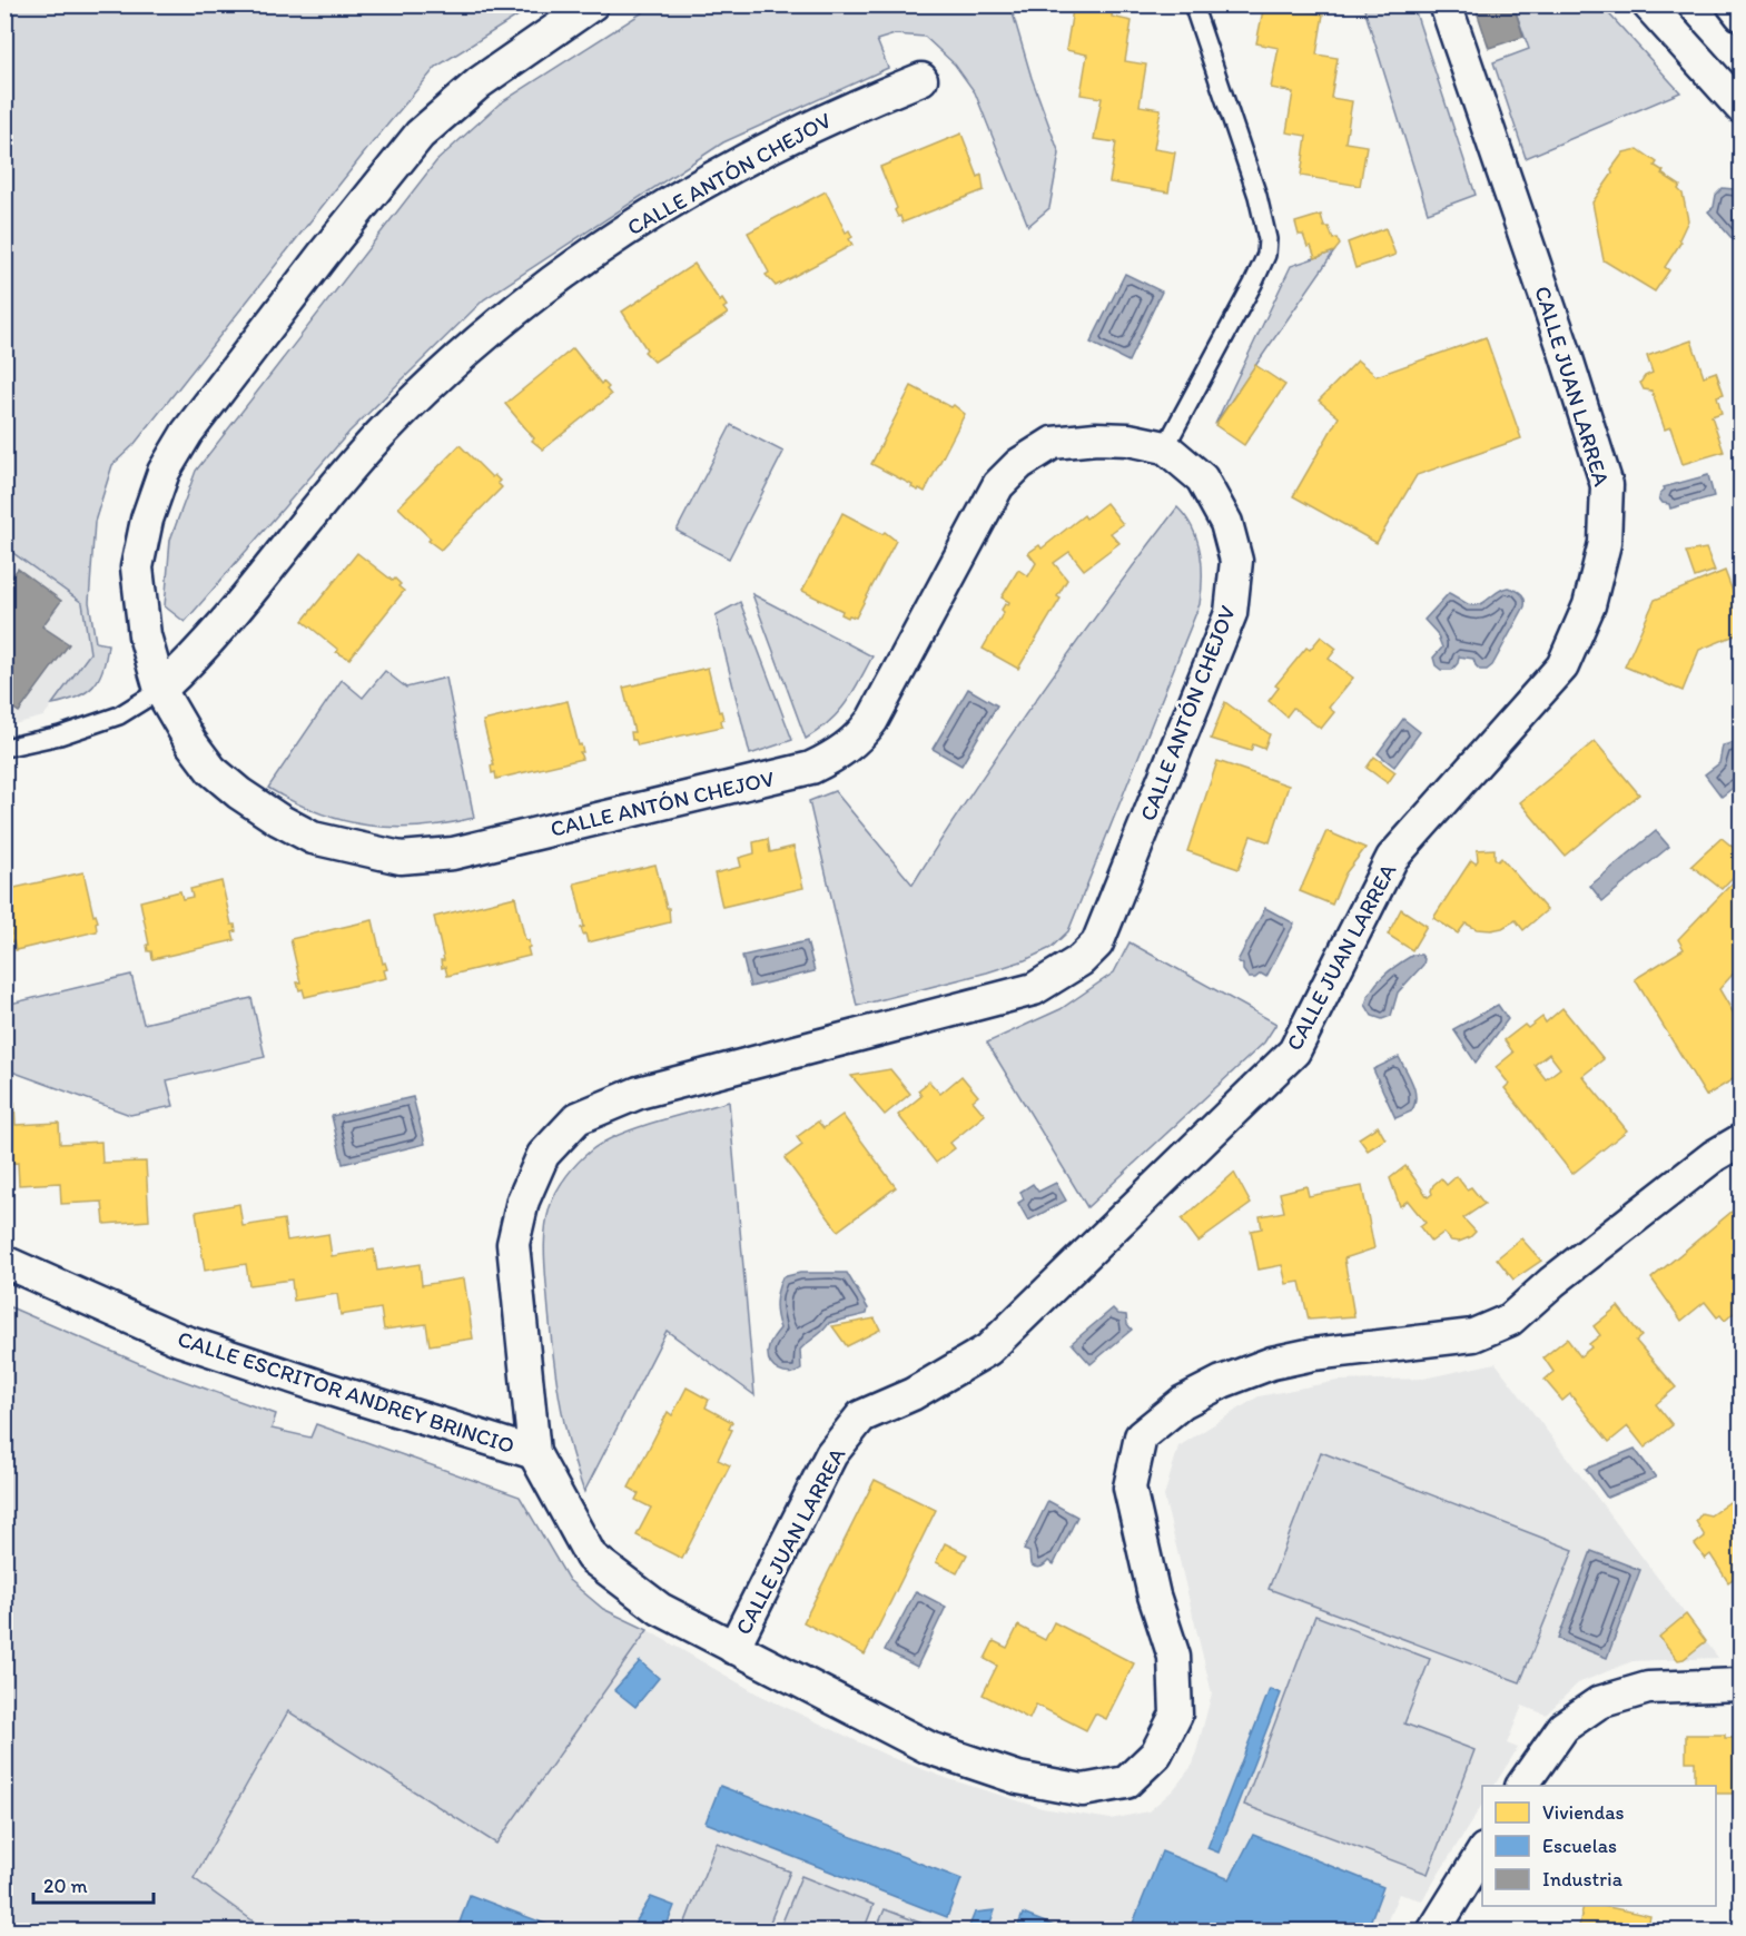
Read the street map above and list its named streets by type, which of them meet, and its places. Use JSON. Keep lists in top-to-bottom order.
{
  "streets": {
    "street": ["CALLE ANTÓN CHEJOV", "CALLE JUAN LARREA", "CALLE ESCRITOR ANDREY BRINCIO"]
  },
  "crossings": [
    ["CALLE ANTÓN CHEJOV", "CALLE ESCRITOR ANDREY BRINCIO"],
    ["CALLE JUAN LARREA", "CALLE ESCRITOR ANDREY BRINCIO"]
  ],
  "legend": ["Viviendas", "Escuelas", "Industria"],
  "scale_bar": "20 m"
}
